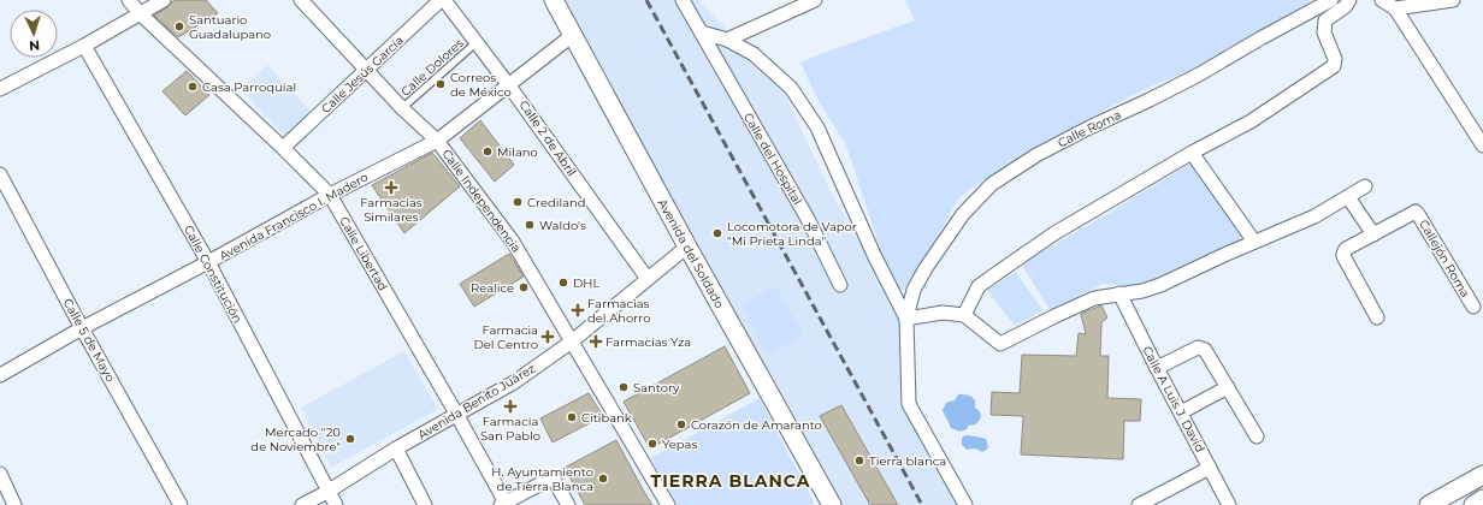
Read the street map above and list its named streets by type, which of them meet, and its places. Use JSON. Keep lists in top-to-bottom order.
{
  "streets": {
    "street": [
      "Calle Jesús García",
      "Calle Roma",
      "Calle 2 de Abril",
      "Calle del Hospital",
      "Calle Independencia",
      "Avenida Francisco I. Madero",
      "Calle Libertad",
      "Avenida del Soldado",
      "Callejón Roma",
      "Calle Constitución",
      "Calle 5 de Mayo",
      "Calle A Luis J. David",
      "Avenida Benito Juárez"
    ],
    "lane": ["Calle Dolores"]
  },
  "crossings": [
    ["Calle Dolores", "Calle 2 de Abril"],
    ["Calle Dolores", "Calle Independencia"],
    ["Calle Jesús García", "Calle 2 de Abril"],
    ["Calle Jesús García", "Calle Independencia"],
    ["Calle Jesús García", "Calle Libertad"],
    ["Calle 2 de Abril", "Avenida Francisco I. Madero"],
    ["Calle 2 de Abril", "Avenida Benito Juárez"],
    ["Calle Independencia", "Avenida Francisco I. Madero"],
    ["Calle Independencia", "Avenida Benito Juárez"],
    ["Avenida Francisco I. Madero", "Calle Libertad"],
    ["Avenida Francisco I. Madero", "Avenida del Soldado"],
    ["Avenida Francisco I. Madero", "Calle Constitución"],
    ["Avenida Francisco I. Madero", "Calle 5 de Mayo"],
    ["Calle Libertad", "Avenida Benito Juárez"],
    ["Avenida del Soldado", "Avenida Benito Juárez"],
    ["Calle Constitución", "Avenida Benito Juárez"]
  ],
  "districts": ["TIERRA BLANCA"],
  "places": {
    "other": [
      "Santuario Guadalupano",
      "Correos de México",
      "Casa Parroquial",
      "Milano",
      "Crediland",
      "Waldo's",
      "Locomotora de Vapor \"Mi Prieta Linda\"",
      "DHL",
      "Realice",
      "Santory",
      "Citibank",
      "Corazón de Amaranto",
      "Mercado \"20 de Noviembre\"",
      "Yepas",
      "Tierra blanca",
      "H. Ayuntamiento de Tierra Blanca"
    ],
    "health": [
      "Farmacias Similares",
      "Farmacias del Ahorro",
      "Farmacia Del Centro",
      "Farmacias Yza",
      "Farmacia San Pablo"
    ]
  },
  "north": "bottom"
}
